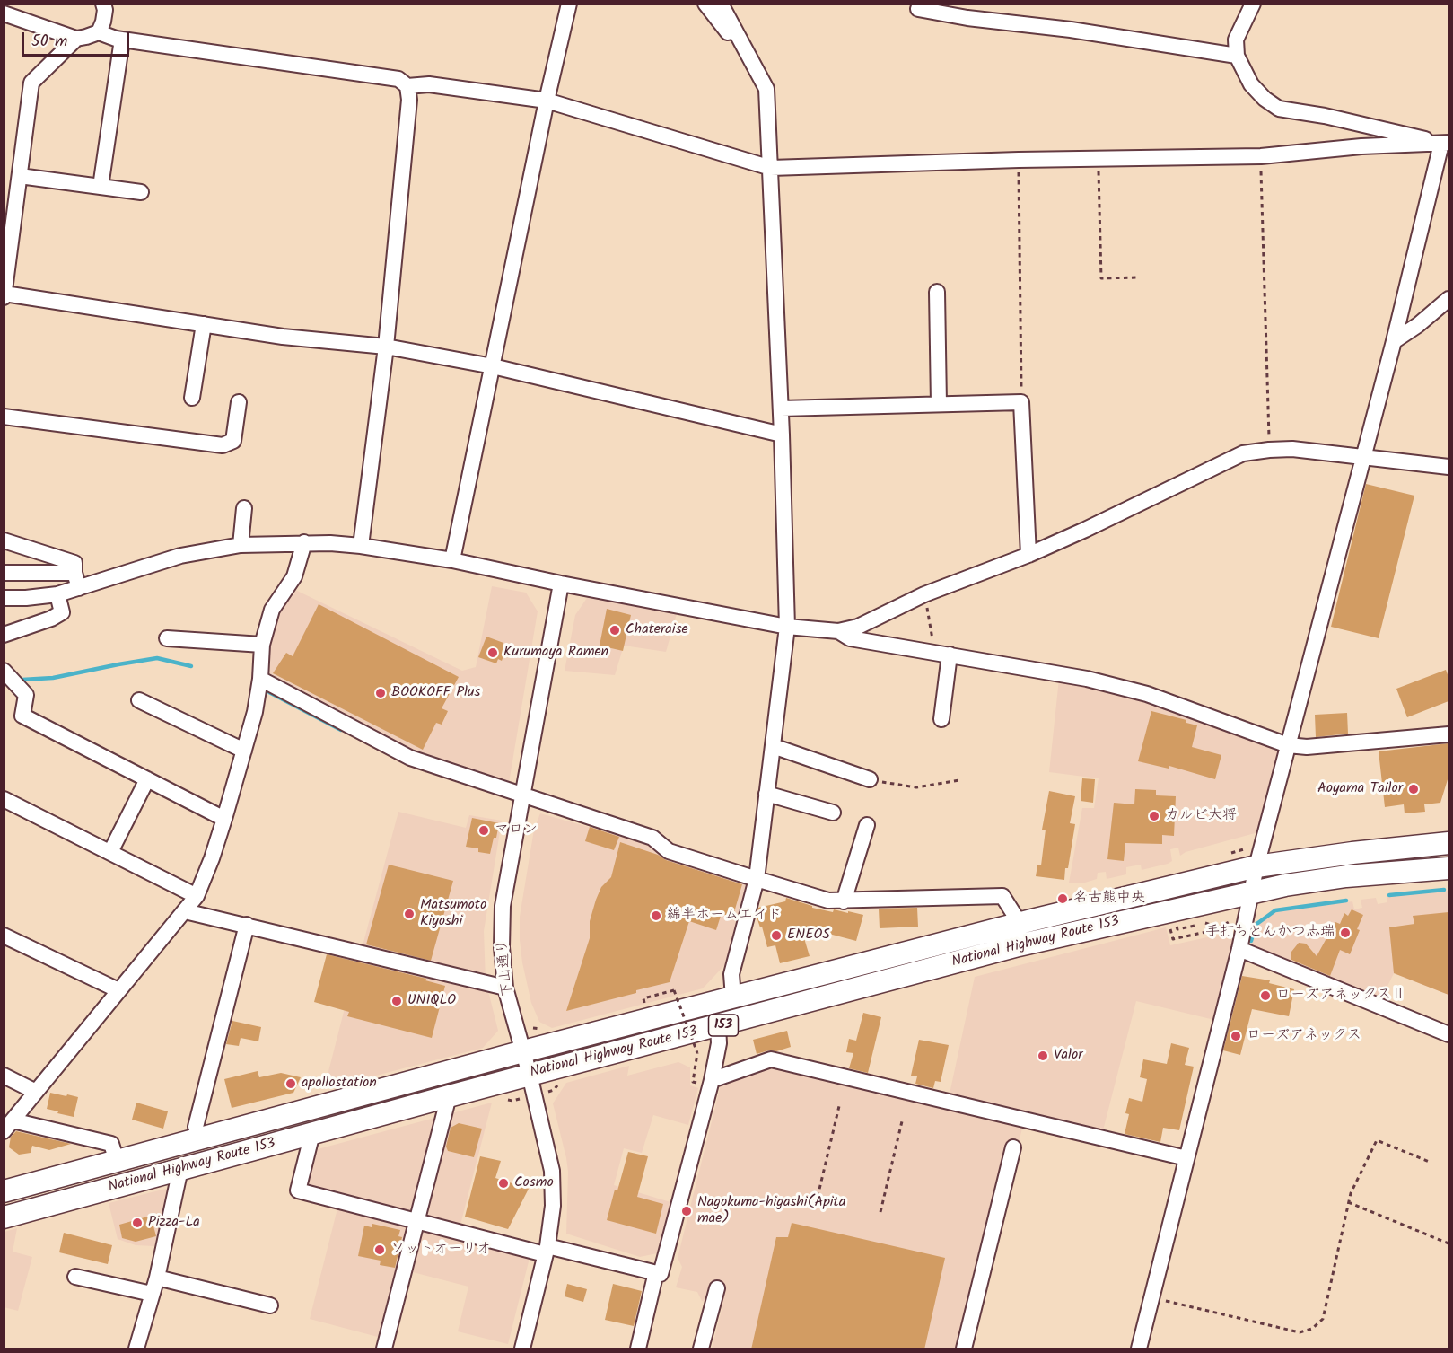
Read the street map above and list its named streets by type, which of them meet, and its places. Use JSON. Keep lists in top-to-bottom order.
{
  "streets": {
    "highway": ["National Highway Route 153", "153"],
    "street": ["下山通り"]
  },
  "crossings": [
    ["National Highway Route 153", "下山通り"]
  ],
  "places": [
    "Chateraise",
    "Kurumaya Ramen",
    "BOOKOFF Plus",
    "Aoyama Tailor",
    "カルビ大将",
    "マロン",
    "名古熊中央",
    "Matsumoto Kiyoshi",
    "綿半ホームエイド",
    "手打ちとんかつ志瑞",
    "ENEOS",
    "ローズアネックスⅡ",
    "UNIQLO",
    "ローズアネックス",
    "Valor",
    "apollostation",
    "Cosmo",
    "Nagokuma-higashi(Apita mae)",
    "Pizza-La",
    "ソットオーリオ"
  ],
  "scale_bar": "50 m"
}
